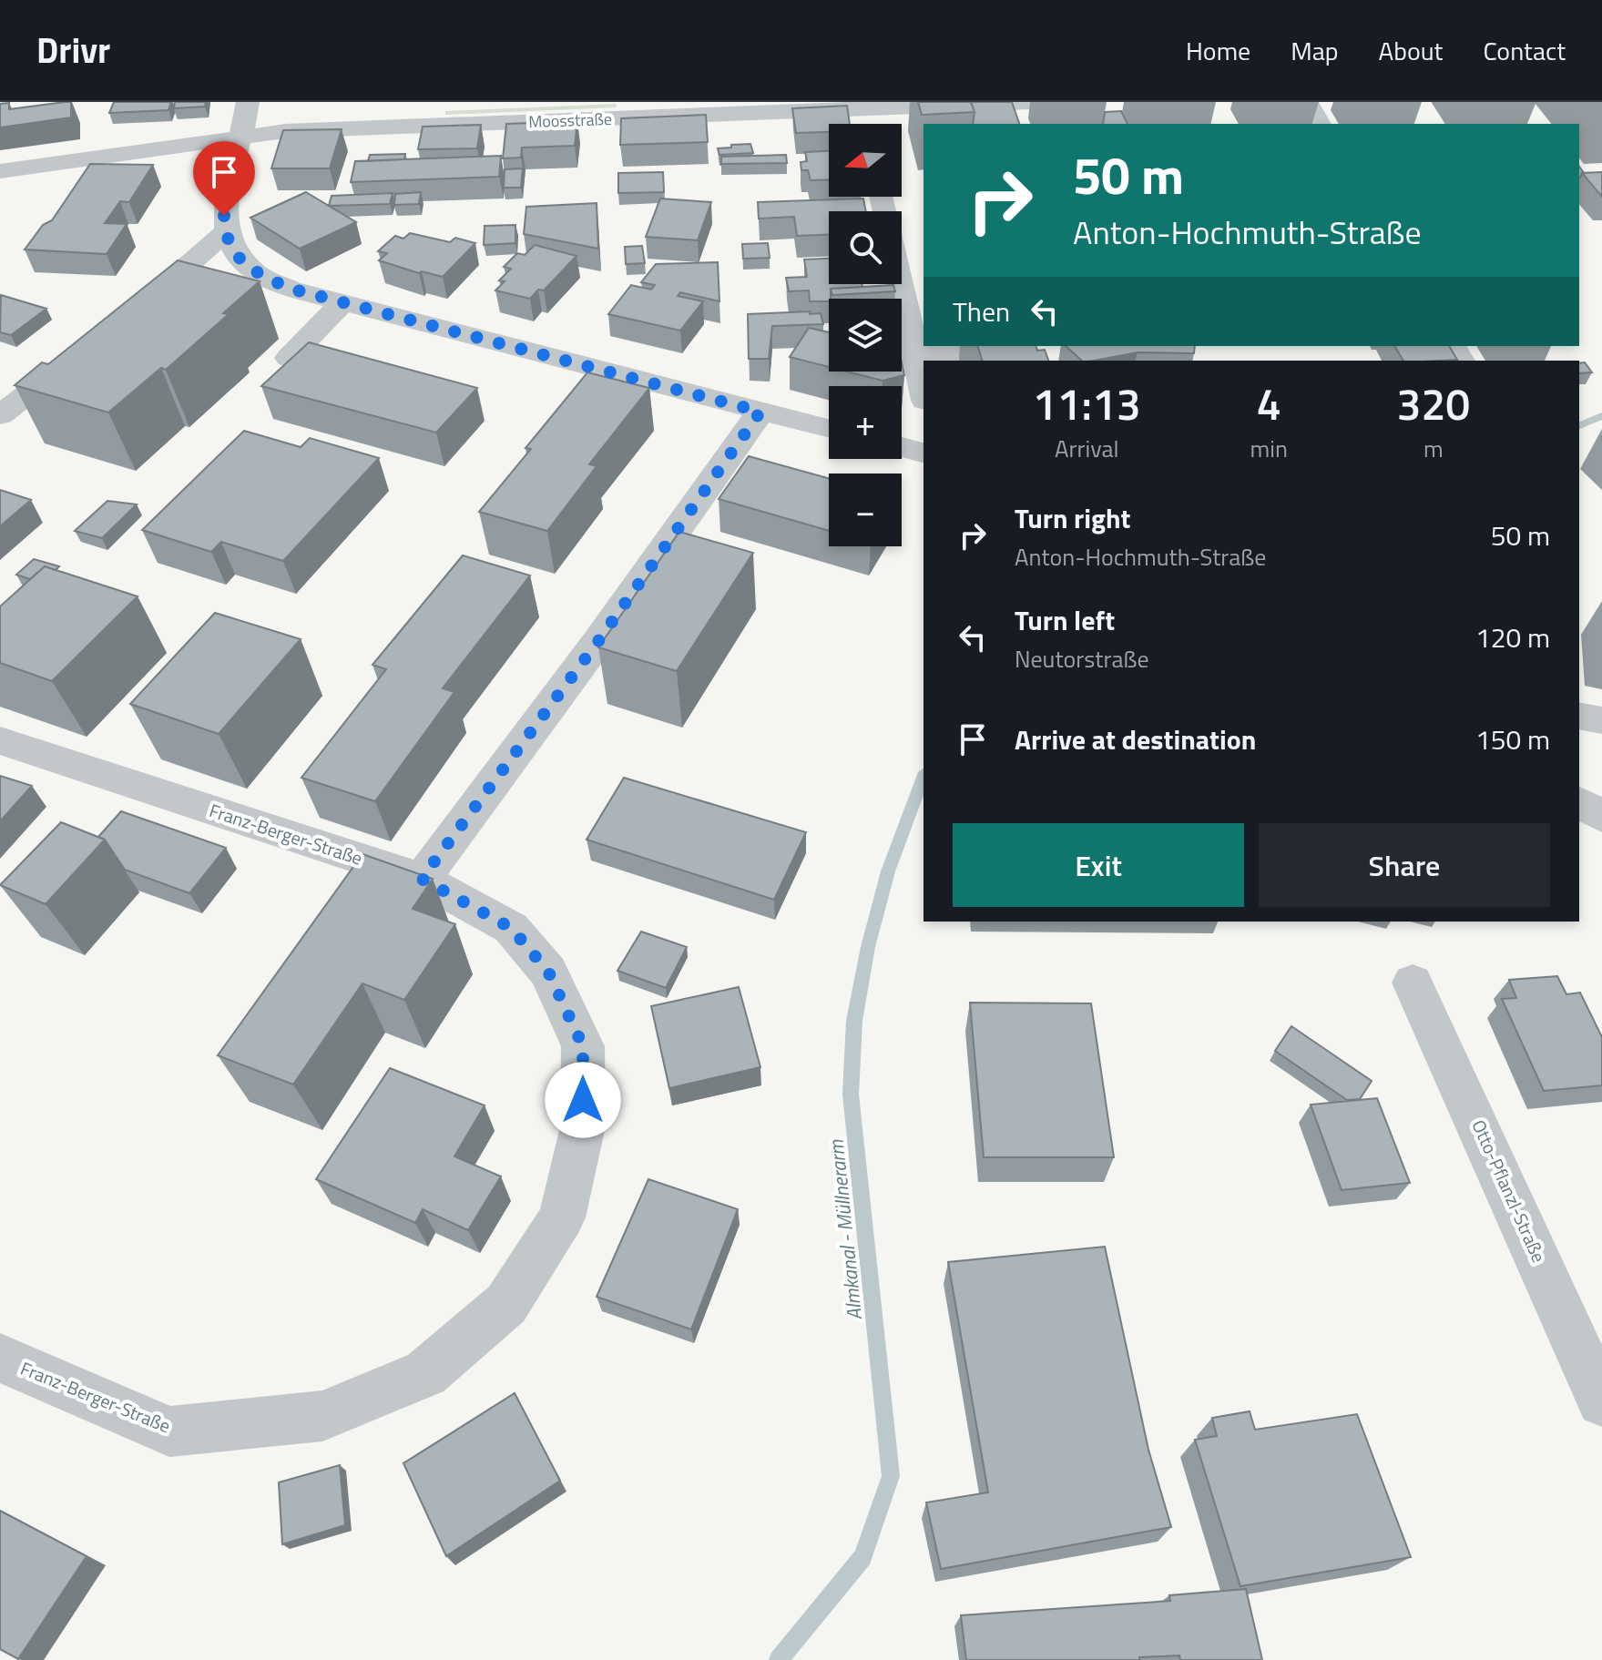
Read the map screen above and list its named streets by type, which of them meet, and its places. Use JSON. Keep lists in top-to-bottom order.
{
  "streets": {
    "street": ["Moosstraße", "Franz-Berger-Straße", "Otto-Pflanzl-Straße"]
  },
  "water": ["Almkanal - Müllnerarm"],
  "north": "left",
  "page": {
    "header": "Drivr",
    "nav": [
      "Home",
      "Map",
      "About",
      "Contact"
    ],
    "map_buttons": ["+", "−"],
    "turn": ["50 m", "Anton-Hochmuth-Straße"],
    "then": "Then",
    "eta": [
      "11:13",
      "Arrival",
      "4",
      "min",
      "320",
      "m"
    ],
    "list": [
      {
        "name": "Turn right",
        "note": "Anton-Hochmuth-Straße",
        "value": "50 m"
      },
      {
        "name": "Turn left",
        "note": "Neutorstraße",
        "value": "120 m"
      },
      {
        "name": "Arrive at destination",
        "value": "150 m"
      }
    ],
    "buttons": ["Exit", "Share"]
  }
}
